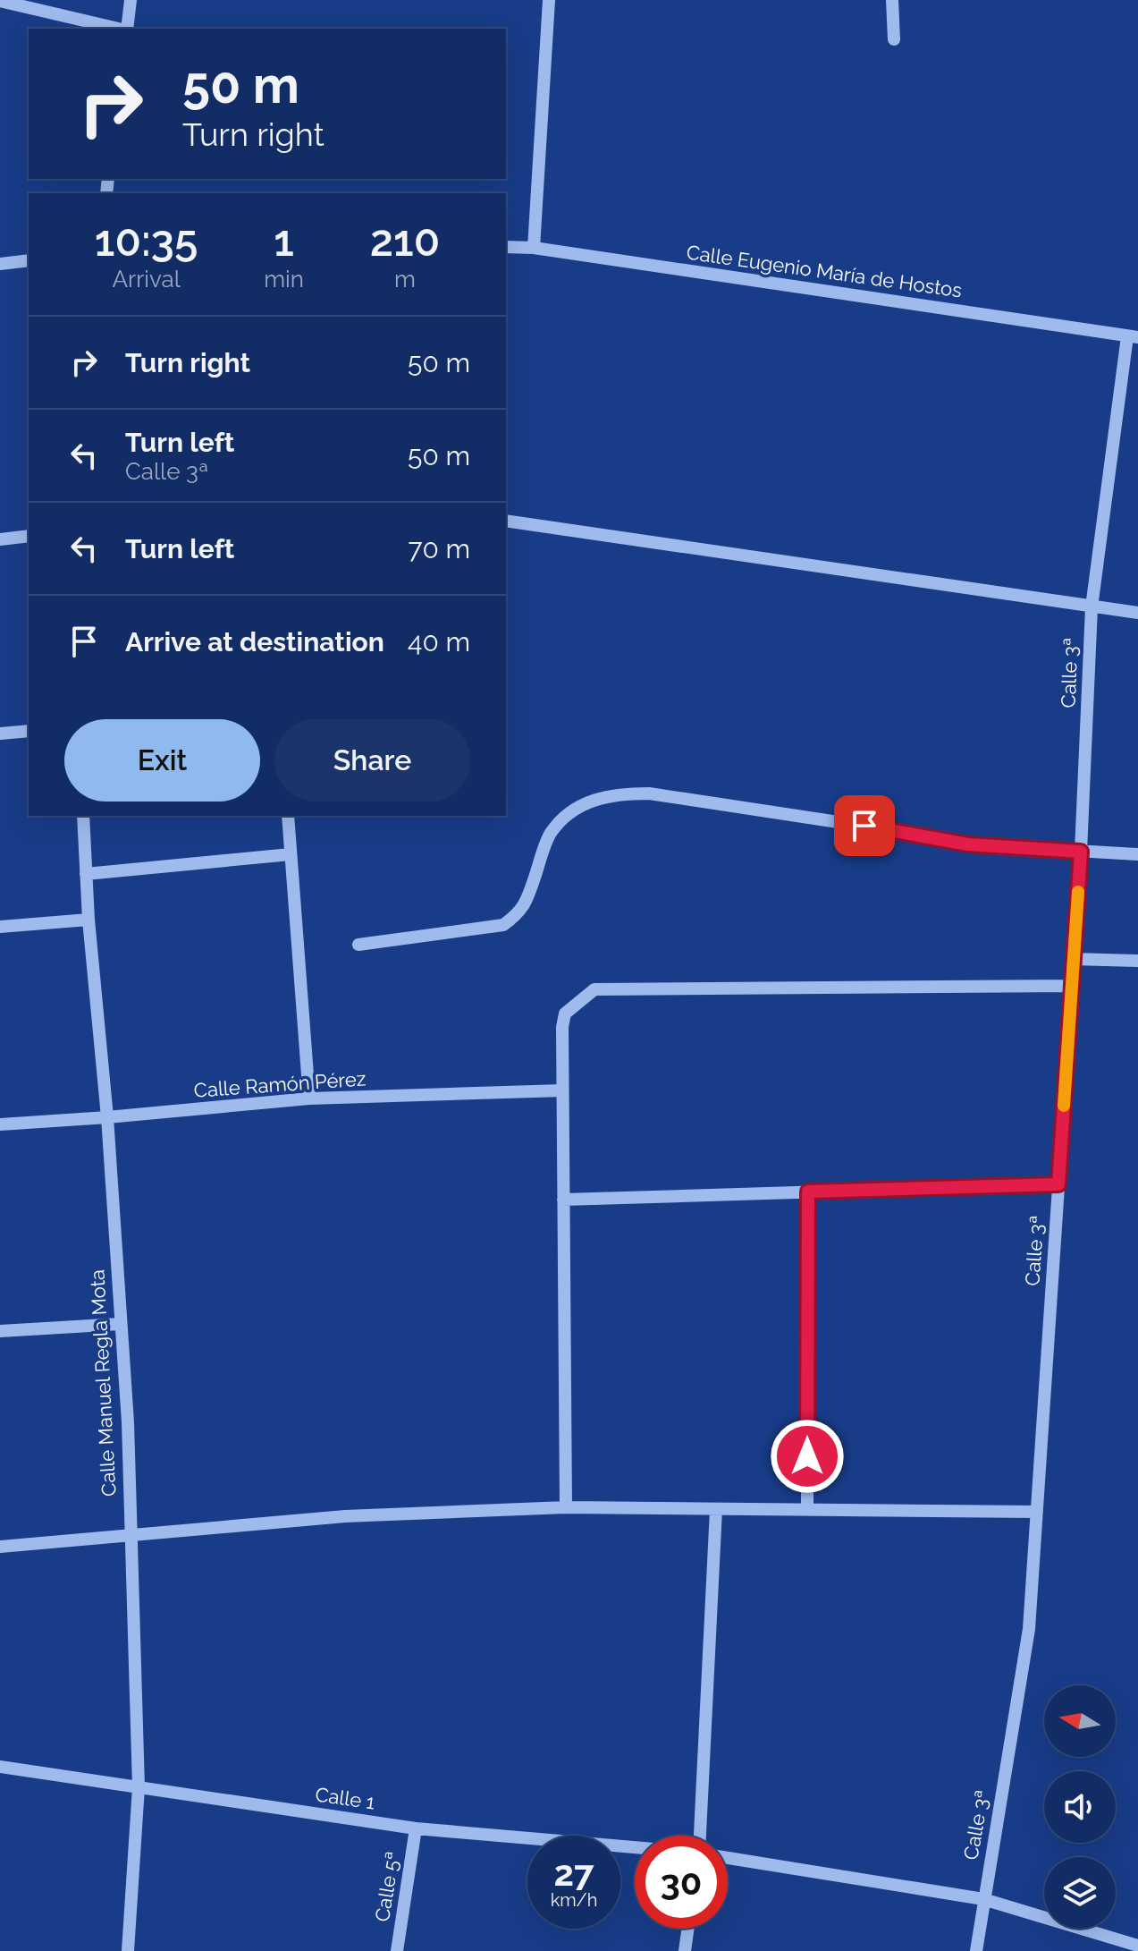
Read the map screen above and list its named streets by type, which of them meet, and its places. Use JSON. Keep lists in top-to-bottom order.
{
  "streets": {
    "street": [
      "Calle Eugenio María de Hostos",
      "Calle 3ª",
      "Calle Ramón Pérez",
      "Calle Manuel Regla Mota",
      "Calle 1",
      "Calle 5ª"
    ]
  },
  "crossings": [
    ["Calle Eugenio María de Hostos", "Calle 3ª"],
    ["Calle Ramón Pérez", "Calle Manuel Regla Mota"],
    ["Calle Manuel Regla Mota", "Calle 1"],
    ["Calle 1", "Calle 5ª"]
  ],
  "north": "left",
  "page": {
    "turn": ["50 m", "Turn right"],
    "eta": [
      "10:35",
      "Arrival",
      "1",
      "min",
      "210",
      "m"
    ],
    "list": [
      {
        "name": "Turn right",
        "value": "50 m"
      },
      {
        "name": "Turn left",
        "note": "Calle 3ª",
        "value": "50 m"
      },
      {
        "name": "Turn left",
        "value": "70 m"
      },
      {
        "name": "Arrive at destination",
        "value": "40 m"
      }
    ],
    "buttons": ["Exit", "Share"],
    "speed": "27 km/h",
    "limit": "30"
  }
}
